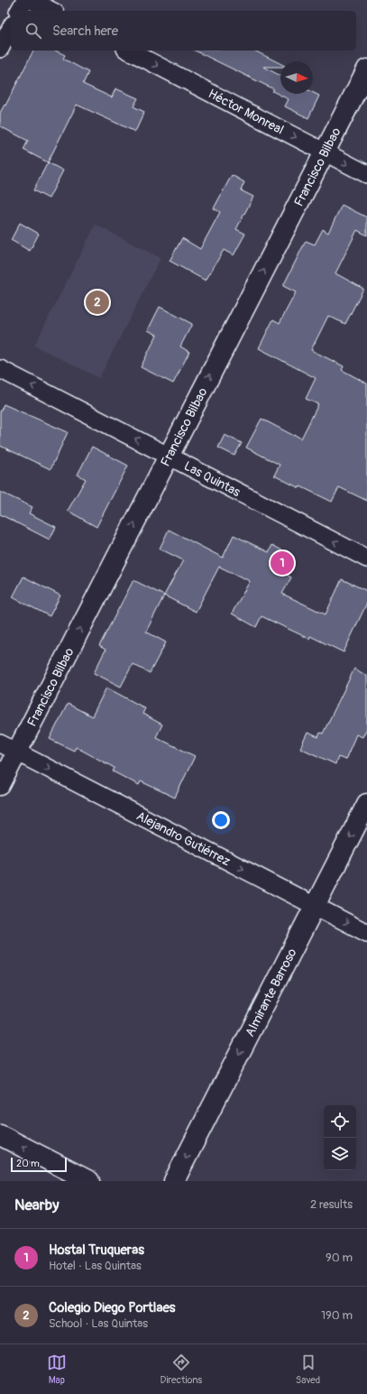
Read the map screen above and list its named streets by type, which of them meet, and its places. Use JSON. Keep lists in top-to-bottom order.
{
  "streets": {
    "street": [
      "Héctor Monreal",
      "Francisco Bilbao",
      "Las Quintas",
      "Alejandro Gutiérrez",
      "Almirante Barroso"
    ]
  },
  "crossings": [
    ["Héctor Monreal", "Francisco Bilbao"],
    ["Francisco Bilbao", "Las Quintas"],
    ["Francisco Bilbao", "Alejandro Gutiérrez"],
    ["Alejandro Gutiérrez", "Almirante Barroso"]
  ],
  "one_way": [
    "Héctor Monreal",
    "Francisco Bilbao",
    "Las Quintas",
    "Alejandro Gutiérrez",
    "Almirante Barroso"
  ],
  "scale_bar": "20 m",
  "north": "right",
  "page": {
    "search": "Search here",
    "pins": ["2", "1"],
    "scale": "20 m",
    "heading": ["Nearby", "2 results"],
    "list": [
      {
        "mark": "1",
        "name": "Hostal Truqueras",
        "note": "Hotel · Las Quintas",
        "value": "90 m"
      },
      {
        "mark": "2",
        "name": "Colegio Diego Portlaes",
        "note": "School · Las Quintas",
        "value": "190 m"
      }
    ],
    "nav": ["Map", "Directions", "Saved"]
  }
}
